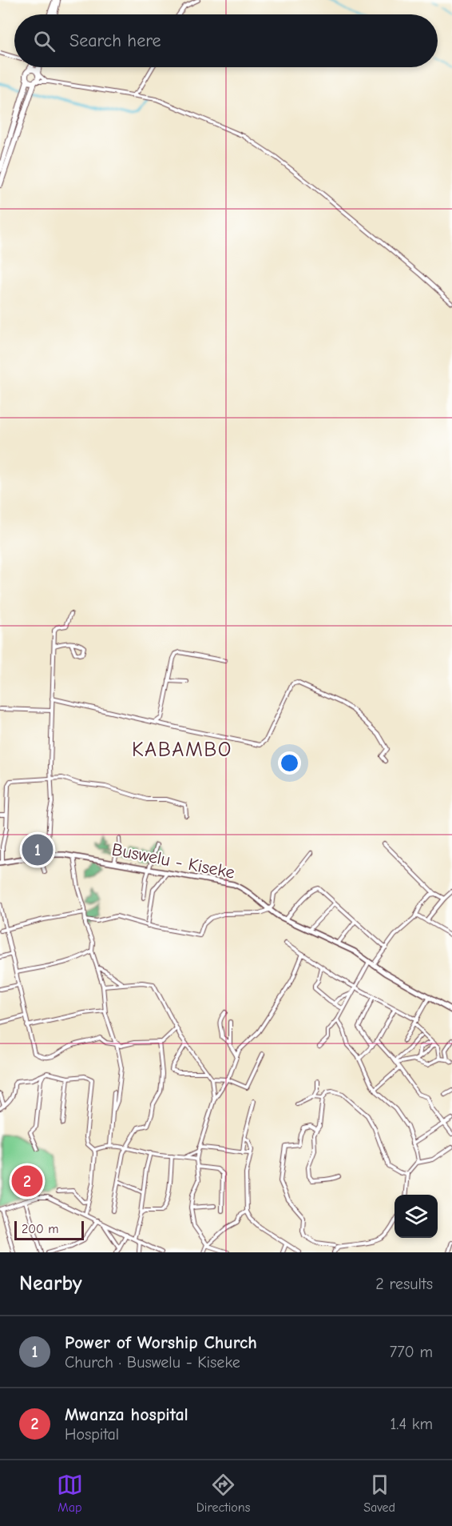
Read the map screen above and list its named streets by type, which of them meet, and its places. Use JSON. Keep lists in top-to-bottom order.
{
  "streets": {
    "main road": ["Buswelu - Kiseke"]
  },
  "districts": ["KABAMBO"],
  "scale_bar": "200 m",
  "page": {
    "search": "Search here",
    "pins": ["1", "2"],
    "scale": "200 m",
    "heading": ["Nearby", "2 results"],
    "list": [
      {
        "mark": "1",
        "name": "Power of Worship Church",
        "note": "Church · Buswelu - Kiseke",
        "value": "770 m"
      },
      {
        "mark": "2",
        "name": "Mwanza hospital",
        "note": "Hospital",
        "value": "1.4 km"
      }
    ],
    "nav": ["Map", "Directions", "Saved"]
  }
}
